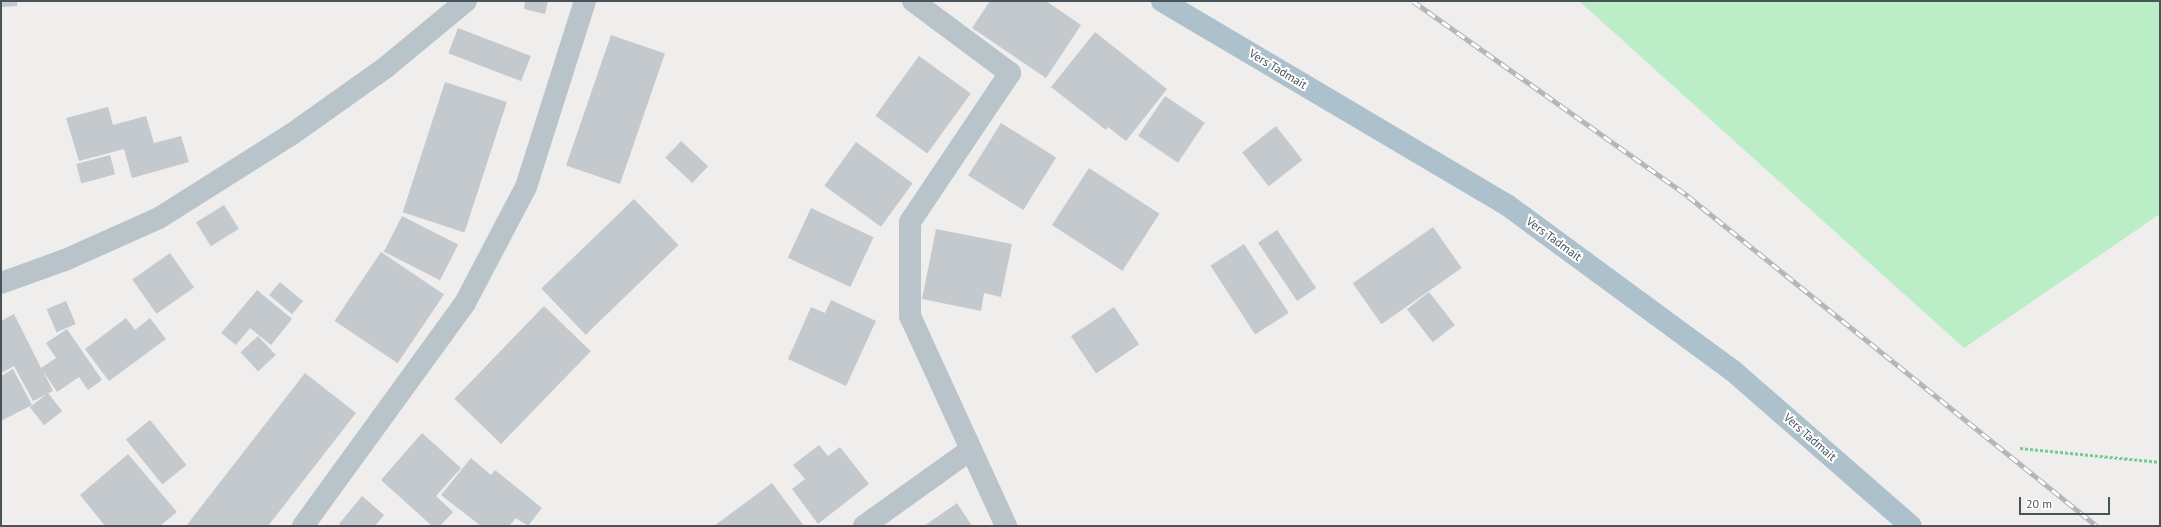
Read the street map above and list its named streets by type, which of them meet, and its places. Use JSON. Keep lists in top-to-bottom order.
{
  "streets": {
    "main road": ["Vers Tadmait"]
  },
  "scale_bar": "20 m"
}
